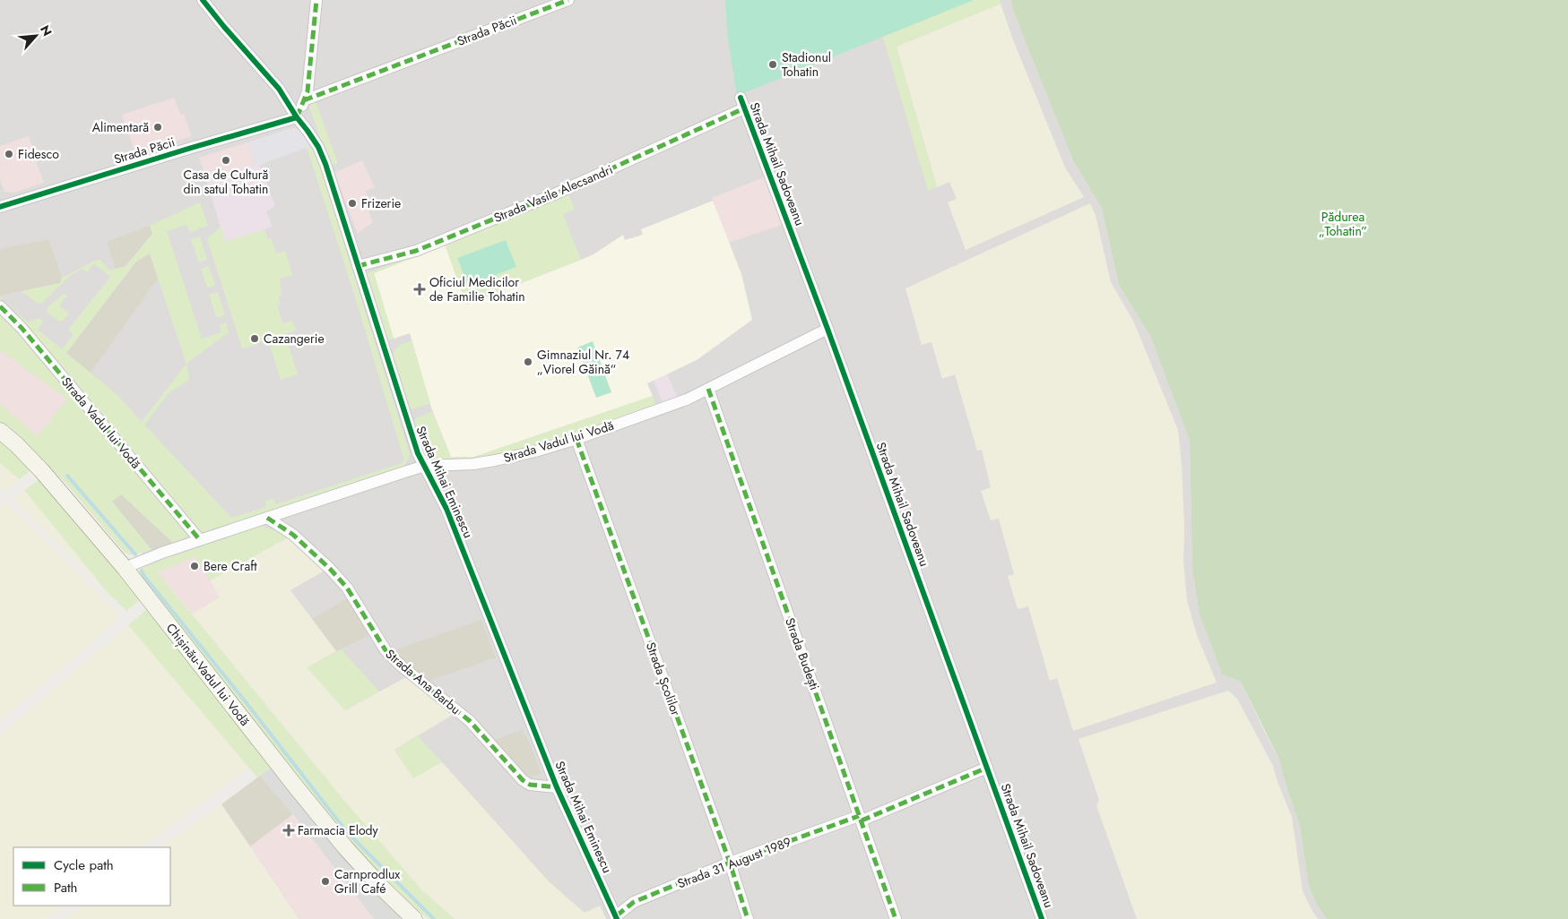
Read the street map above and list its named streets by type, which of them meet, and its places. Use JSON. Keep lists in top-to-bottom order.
{
  "streets": {
    "main road": ["Chișinău-Vadul lui Vodă"],
    "street": [
      "Strada Păcii",
      "Strada Mihail Sadoveanu",
      "Strada Vasile Alecsandri",
      "Strada Vadul lui Vodă",
      "Strada Mihai Eminescu",
      "Strada Budești",
      "Strada Școlilor",
      "Strada Ana Barbu",
      "Strada 31 August 1989"
    ]
  },
  "crossings": [
    ["Strada Păcii", "Strada Mihai Eminescu"],
    ["Strada Mihail Sadoveanu", "Strada Vasile Alecsandri"],
    ["Strada Mihail Sadoveanu", "Strada Vadul lui Vodă"],
    ["Strada Mihail Sadoveanu", "Strada 31 August 1989"],
    ["Strada Vasile Alecsandri", "Strada Mihai Eminescu"],
    ["Strada Vadul lui Vodă", "Strada Mihai Eminescu"],
    ["Strada Vadul lui Vodă", "Strada Budești"],
    ["Strada Vadul lui Vodă", "Chișinău-Vadul lui Vodă"],
    ["Strada Vadul lui Vodă", "Strada Școlilor"],
    ["Strada Vadul lui Vodă", "Strada Ana Barbu"],
    ["Strada Mihai Eminescu", "Strada Ana Barbu"],
    ["Strada Mihai Eminescu", "Strada 31 August 1989"],
    ["Strada Budești", "Strada 31 August 1989"],
    ["Strada Școlilor", "Strada 31 August 1989"]
  ],
  "parks": ["Pădurea „Tohatin”"],
  "places": {
    "other": [
      "Stadionul Tohatin",
      "Alimentară",
      "Fidesco",
      "Casa de Cultură din satul Tohatin",
      "Frizerie",
      "Cazangerie",
      "Gimnaziul Nr. 74 „Viorel Găină“",
      "Bere Craft",
      "Carnprodlux Grill Café"
    ],
    "health": ["Oficiul Medicilor de Familie Tohatin", "Farmacia Elody"]
  },
  "legend": ["Cycle path", "Path"],
  "north": "top right"
}
